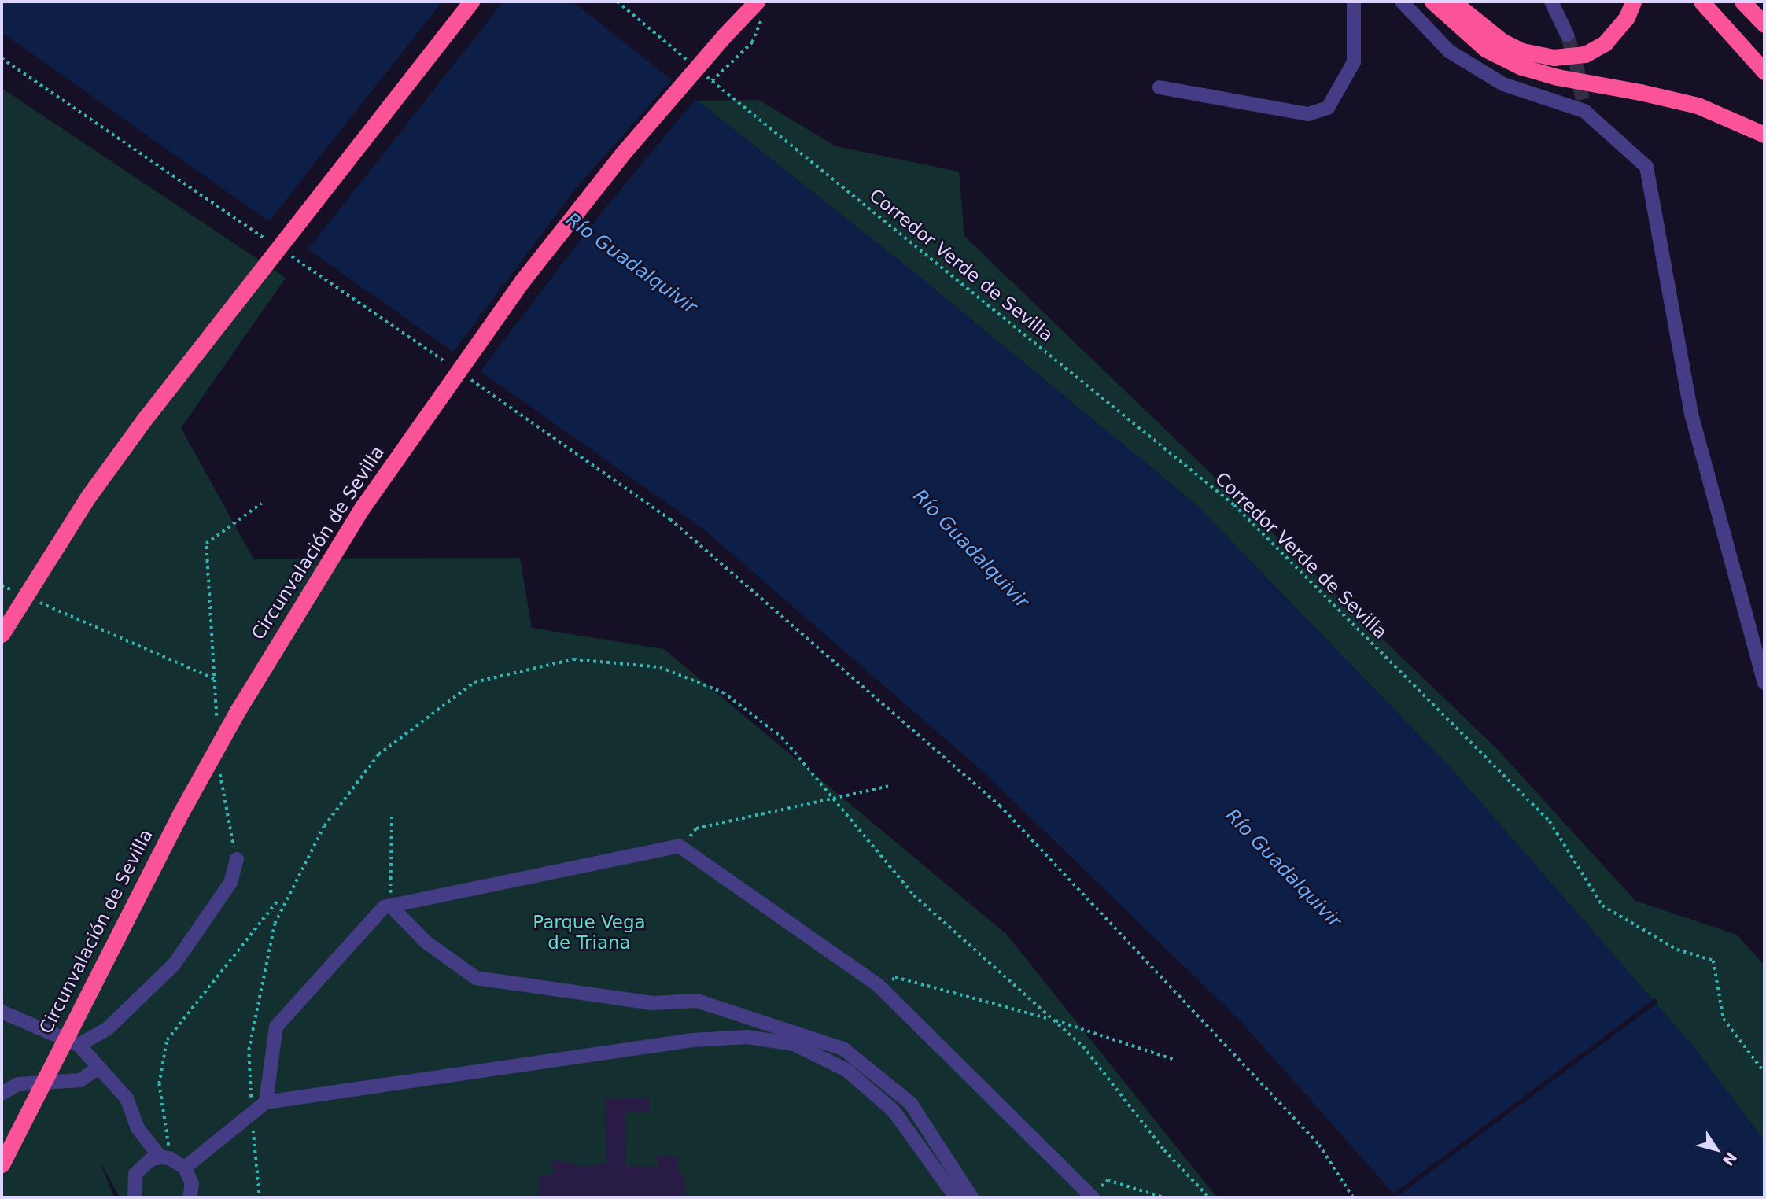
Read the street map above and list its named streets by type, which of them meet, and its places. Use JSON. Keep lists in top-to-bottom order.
{
  "streets": {
    "highway": ["Circunvalación de Sevilla"],
    "path": ["Corredor Verde de Sevilla"]
  },
  "water": ["Río Guadalquivir"],
  "parks": ["Parque Vega de Triana"],
  "north": "bottom right"
}
